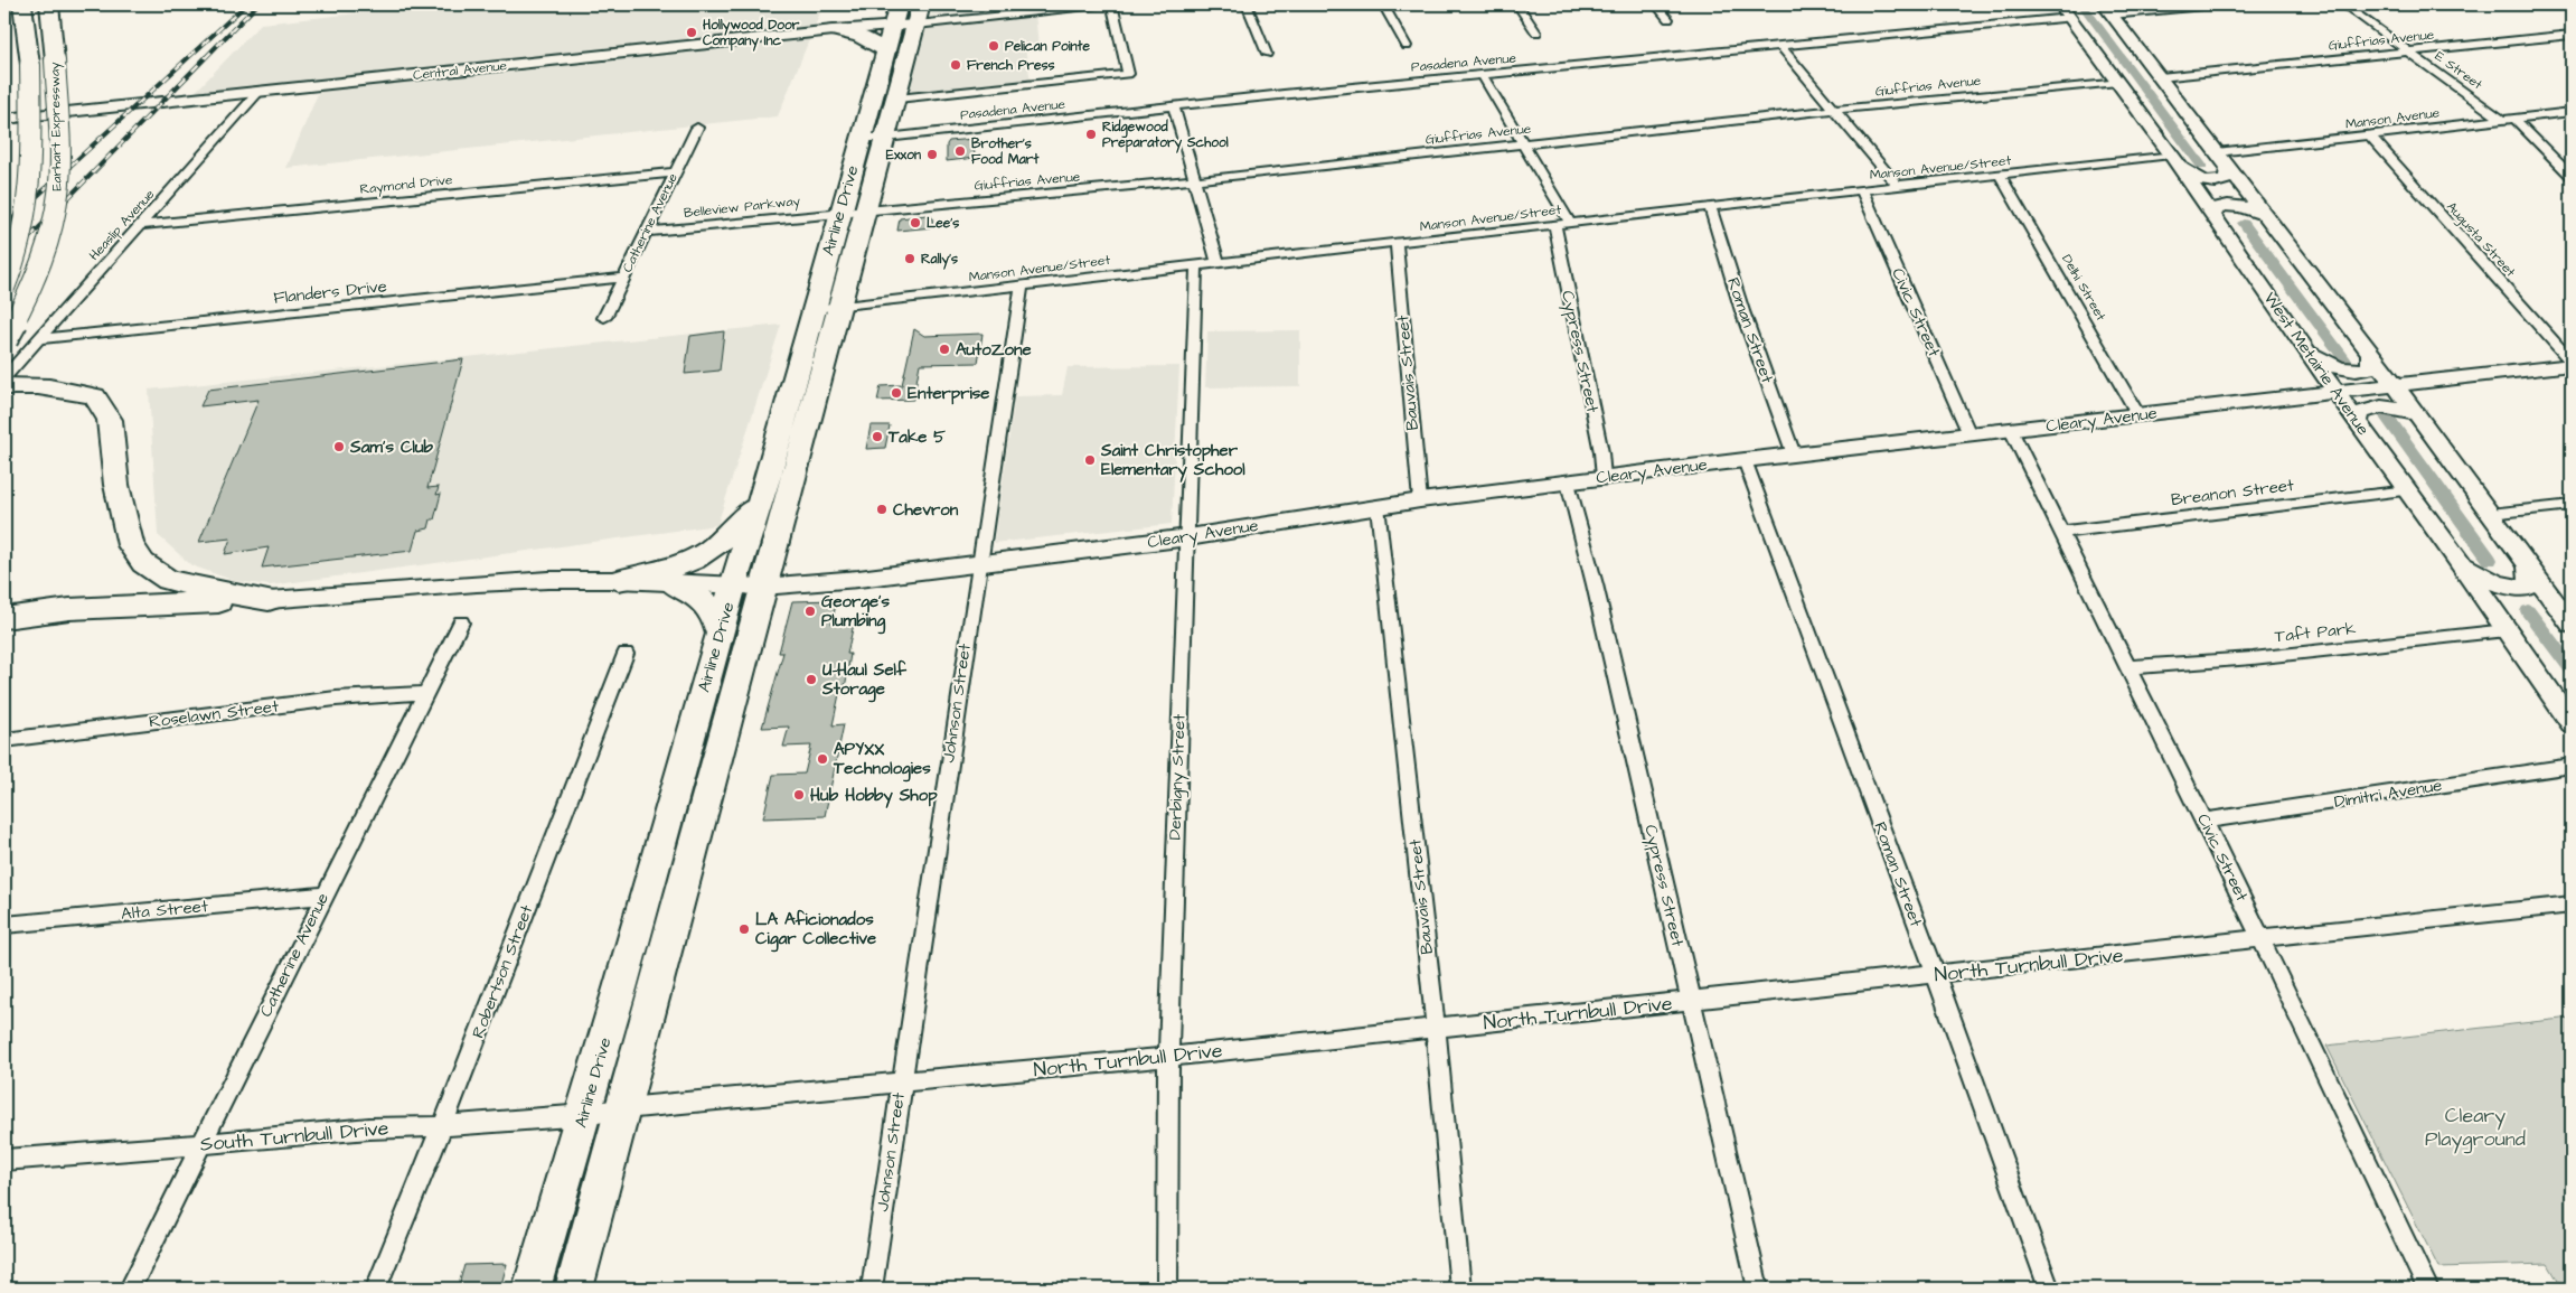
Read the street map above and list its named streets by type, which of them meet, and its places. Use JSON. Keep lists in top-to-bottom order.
{
  "streets": {
    "highway": ["Earhart Expressway", "Airline Drive"],
    "main road": ["Central Avenue", "West Metairie Avenue", "Cleary Avenue"],
    "street": [
      "Giuffrias Avenue",
      "Pasadena Avenue",
      "E Street",
      "Manson Avenue",
      "Manson Avenue/Street",
      "Raymond Drive",
      "Belleview Parkway",
      "Catherine Avenue",
      "Heaslip Avenue",
      "Augusta Street",
      "Delhi Street",
      "Flanders Drive",
      "Civic Street",
      "Roman Street",
      "Cypress Street",
      "Bauvais Street",
      "Breanon Street",
      "Taft Park",
      "Johnson Street",
      "Roselawn Street",
      "Derbigny Street",
      "Dimitri Avenue",
      "Alta Street",
      "North Turnbull Drive",
      "Robertson Street",
      "South Turnbull Drive"
    ]
  },
  "crossings": [
    ["Giuffrias Avenue", "E Street"],
    ["Giuffrias Avenue", "Belleview Parkway"],
    ["Giuffrias Avenue", "Airline Drive"],
    ["Giuffrias Avenue", "West Metairie Avenue"],
    ["Pasadena Avenue", "Airline Drive"],
    ["Pasadena Avenue", "West Metairie Avenue"],
    ["Central Avenue", "Airline Drive"],
    ["Central Avenue", "Heaslip Avenue"],
    ["E Street", "Manson Avenue"],
    ["Manson Avenue", "Augusta Street"],
    ["Manson Avenue/Street", "Airline Drive"],
    ["Manson Avenue/Street", "Delhi Street"],
    ["Manson Avenue/Street", "Civic Street"],
    ["Manson Avenue/Street", "Roman Street"],
    ["Manson Avenue/Street", "Cypress Street"],
    ["Manson Avenue/Street", "West Metairie Avenue"],
    ["Manson Avenue/Street", "Bauvais Street"],
    ["Manson Avenue/Street", "Johnson Street"],
    ["Manson Avenue/Street", "Derbigny Street"],
    ["Raymond Drive", "Catherine Avenue"],
    ["Raymond Drive", "Heaslip Avenue"],
    ["Belleview Parkway", "Airline Drive"],
    ["Belleview Parkway", "Catherine Avenue"],
    ["Airline Drive", "Cleary Avenue"],
    ["Airline Drive", "North Turnbull Drive"],
    ["Airline Drive", "South Turnbull Drive"],
    ["Catherine Avenue", "Flanders Drive"],
    ["Catherine Avenue", "Roselawn Street"],
    ["Catherine Avenue", "Alta Street"],
    ["Catherine Avenue", "South Turnbull Drive"],
    ["Heaslip Avenue", "Flanders Drive"],
    ["Augusta Street", "Cleary Avenue"],
    ["Delhi Street", "Cleary Avenue"],
    ["Civic Street", "Cleary Avenue"],
    ["Civic Street", "Breanon Street"],
    ["Civic Street", "Taft Park"],
    ["Civic Street", "Dimitri Avenue"],
    ["Civic Street", "North Turnbull Drive"],
    ["Roman Street", "Cleary Avenue"],
    ["Roman Street", "North Turnbull Drive"],
    ["Cypress Street", "Cleary Avenue"],
    ["Cypress Street", "North Turnbull Drive"],
    ["West Metairie Avenue", "Cleary Avenue"],
    ["West Metairie Avenue", "Breanon Street"],
    ["West Metairie Avenue", "Taft Park"],
    ["Bauvais Street", "Cleary Avenue"],
    ["Bauvais Street", "North Turnbull Drive"],
    ["Cleary Avenue", "Johnson Street"],
    ["Cleary Avenue", "Derbigny Street"],
    ["Johnson Street", "North Turnbull Drive"],
    ["Derbigny Street", "North Turnbull Drive"],
    ["North Turnbull Drive", "South Turnbull Drive"],
    ["Robertson Street", "South Turnbull Drive"]
  ],
  "parks": ["Cleary Playground"],
  "places": [
    "Hollywood Door Company Inc",
    "Pelican Pointe",
    "French Press",
    "Ridgewood Preparatory School",
    "Brother's Food Mart",
    "Exxon",
    "Lee's",
    "Rally's",
    "AutoZone",
    "Enterprise",
    "Take 5",
    "Sam's Club",
    "Saint Christopher Elementary School",
    "Chevron",
    "George's Plumbing",
    "U-Haul Self Storage",
    "APYXX Technologies",
    "Hub Hobby Shop",
    "LA Aficionados Cigar Collective"
  ]
}
